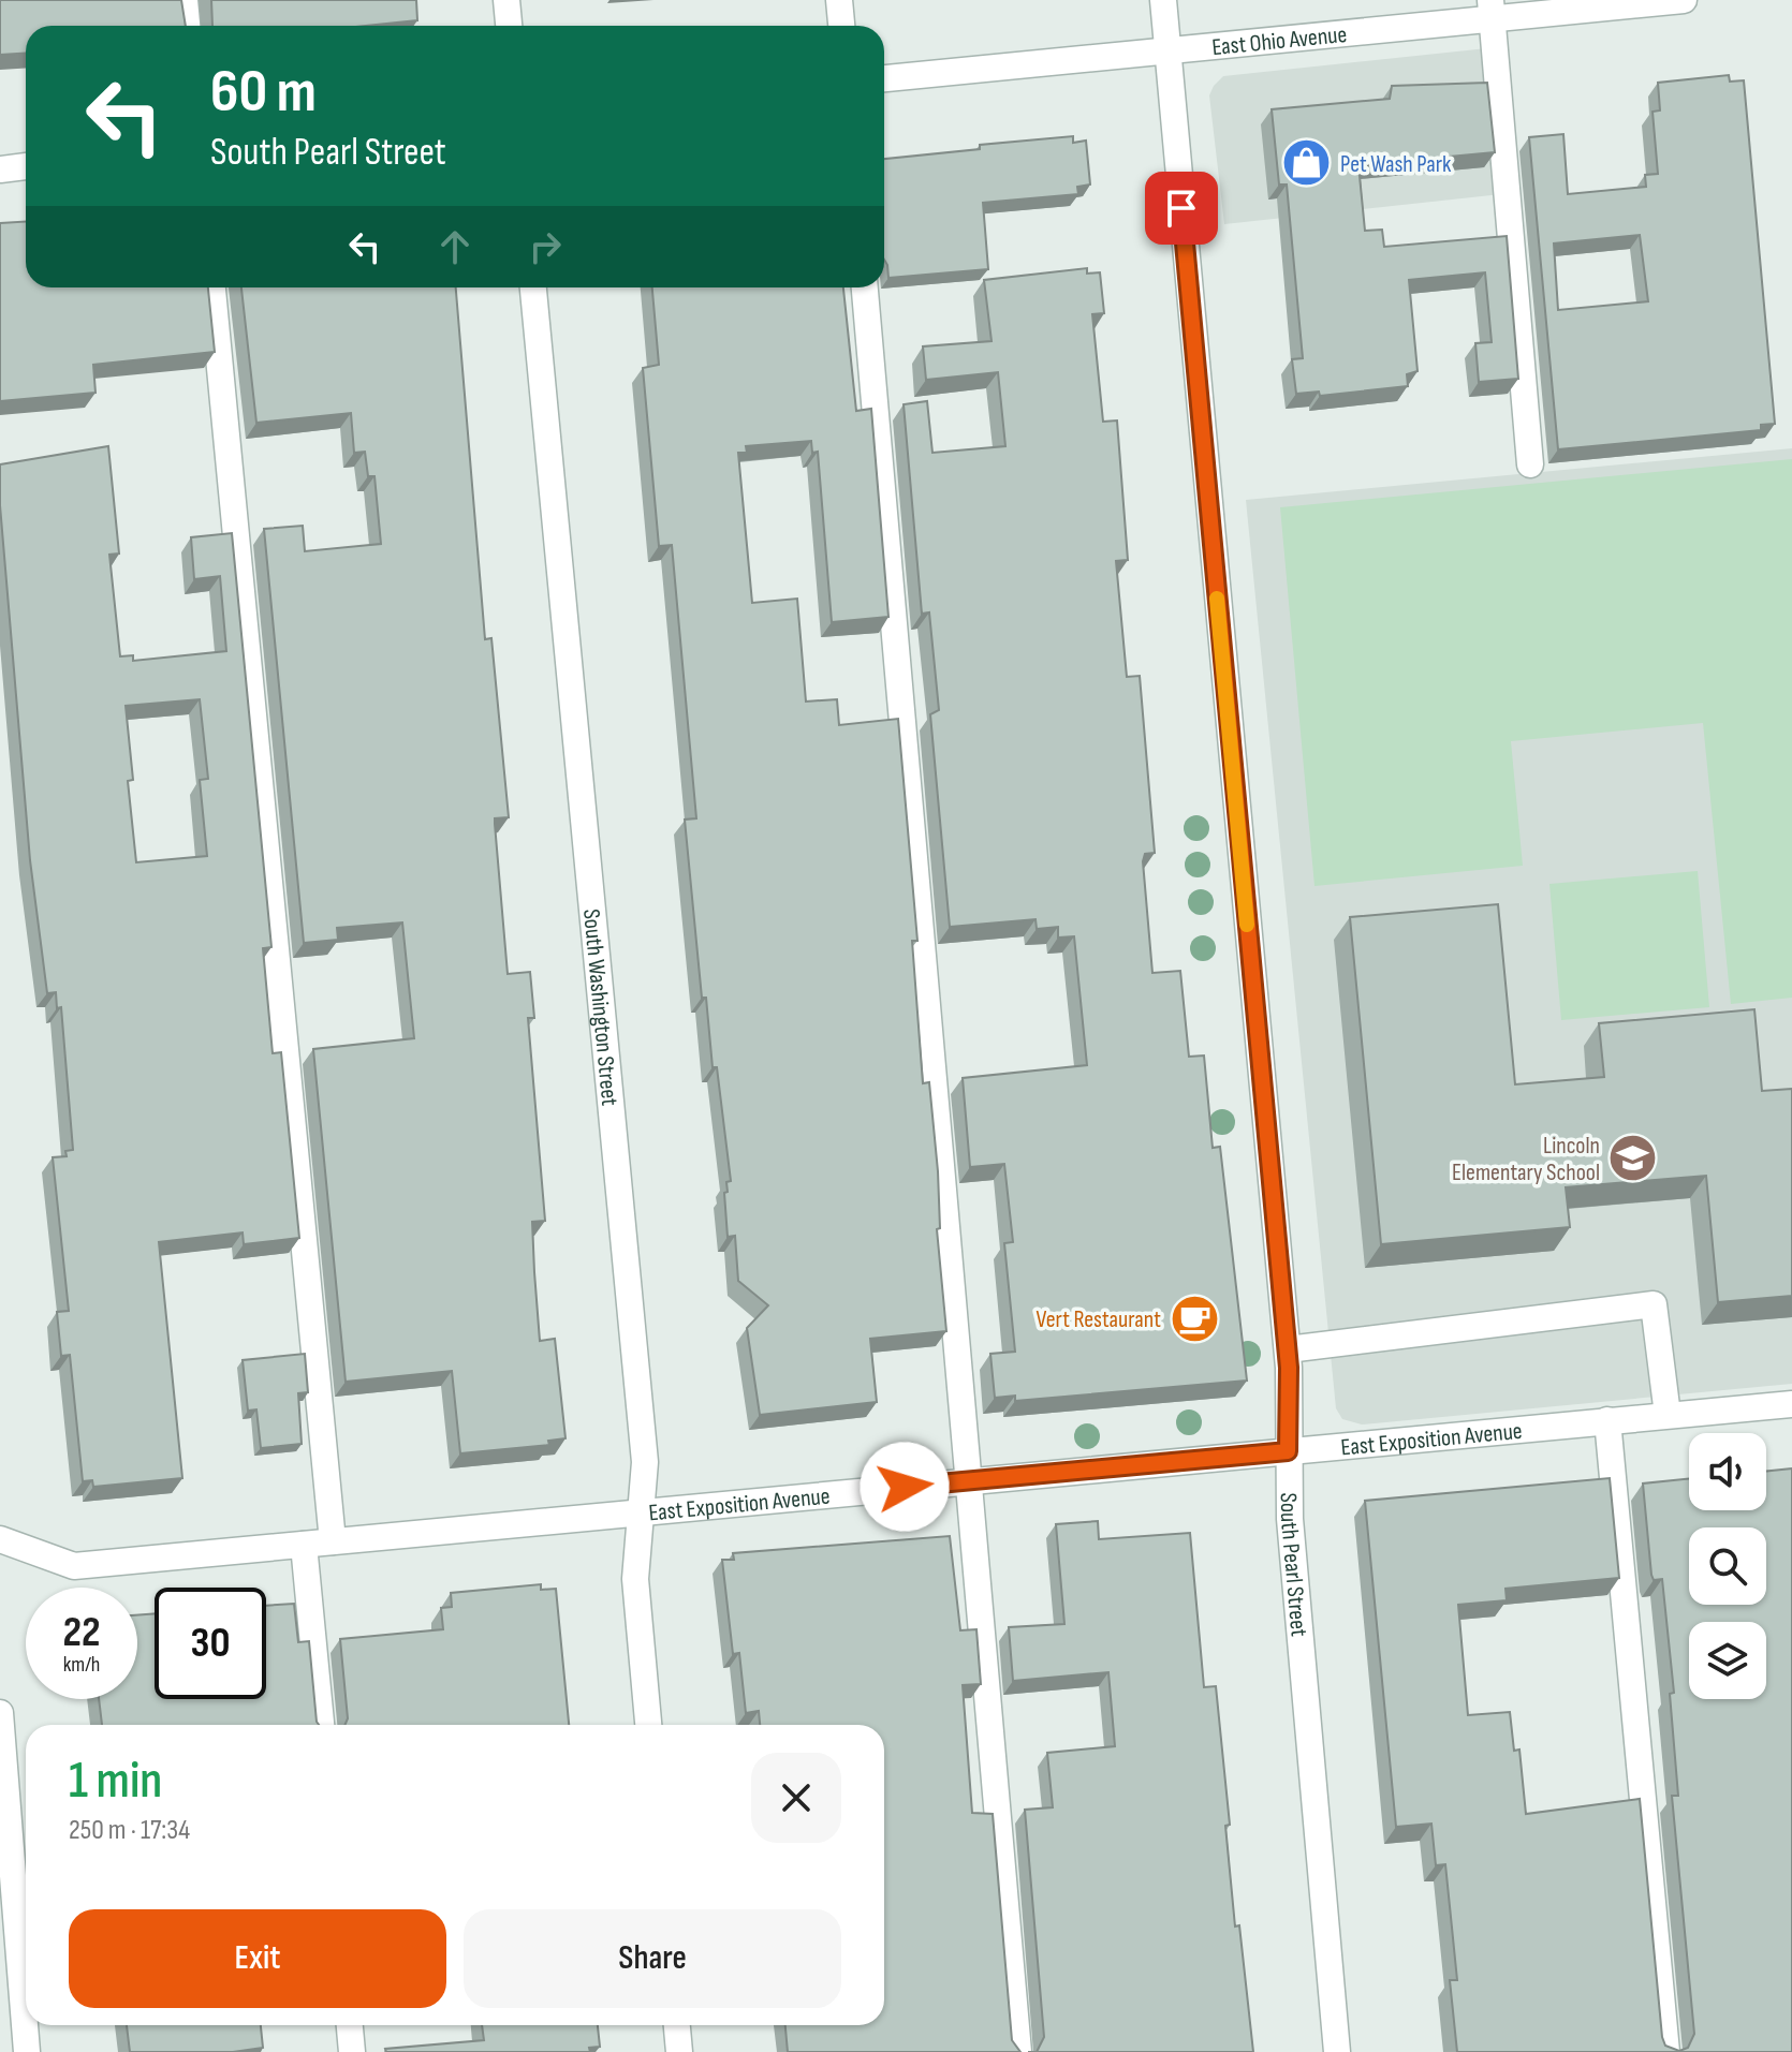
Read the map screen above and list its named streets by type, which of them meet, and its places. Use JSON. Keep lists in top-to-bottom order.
{
  "streets": {
    "street": [
      "East Ohio Avenue",
      "South Washington Street",
      "East Exposition Avenue",
      "South Pearl Street"
    ]
  },
  "crossings": [
    ["East Ohio Avenue", "South Pearl Street"],
    ["South Washington Street", "East Exposition Avenue"],
    ["East Exposition Avenue", "South Pearl Street"]
  ],
  "places": {
    "shop": ["Pet Wash Park"],
    "school or university": ["Lincoln Elementary School"],
    "cafe": ["Vert Restaurant"]
  },
  "page": {
    "turn": ["60 m", "South Pearl Street"],
    "speed": "22 km/h",
    "limit": "30",
    "heading": ["1 min", "250 m · 17:34"],
    "buttons": ["Exit", "Share"]
  }
}
